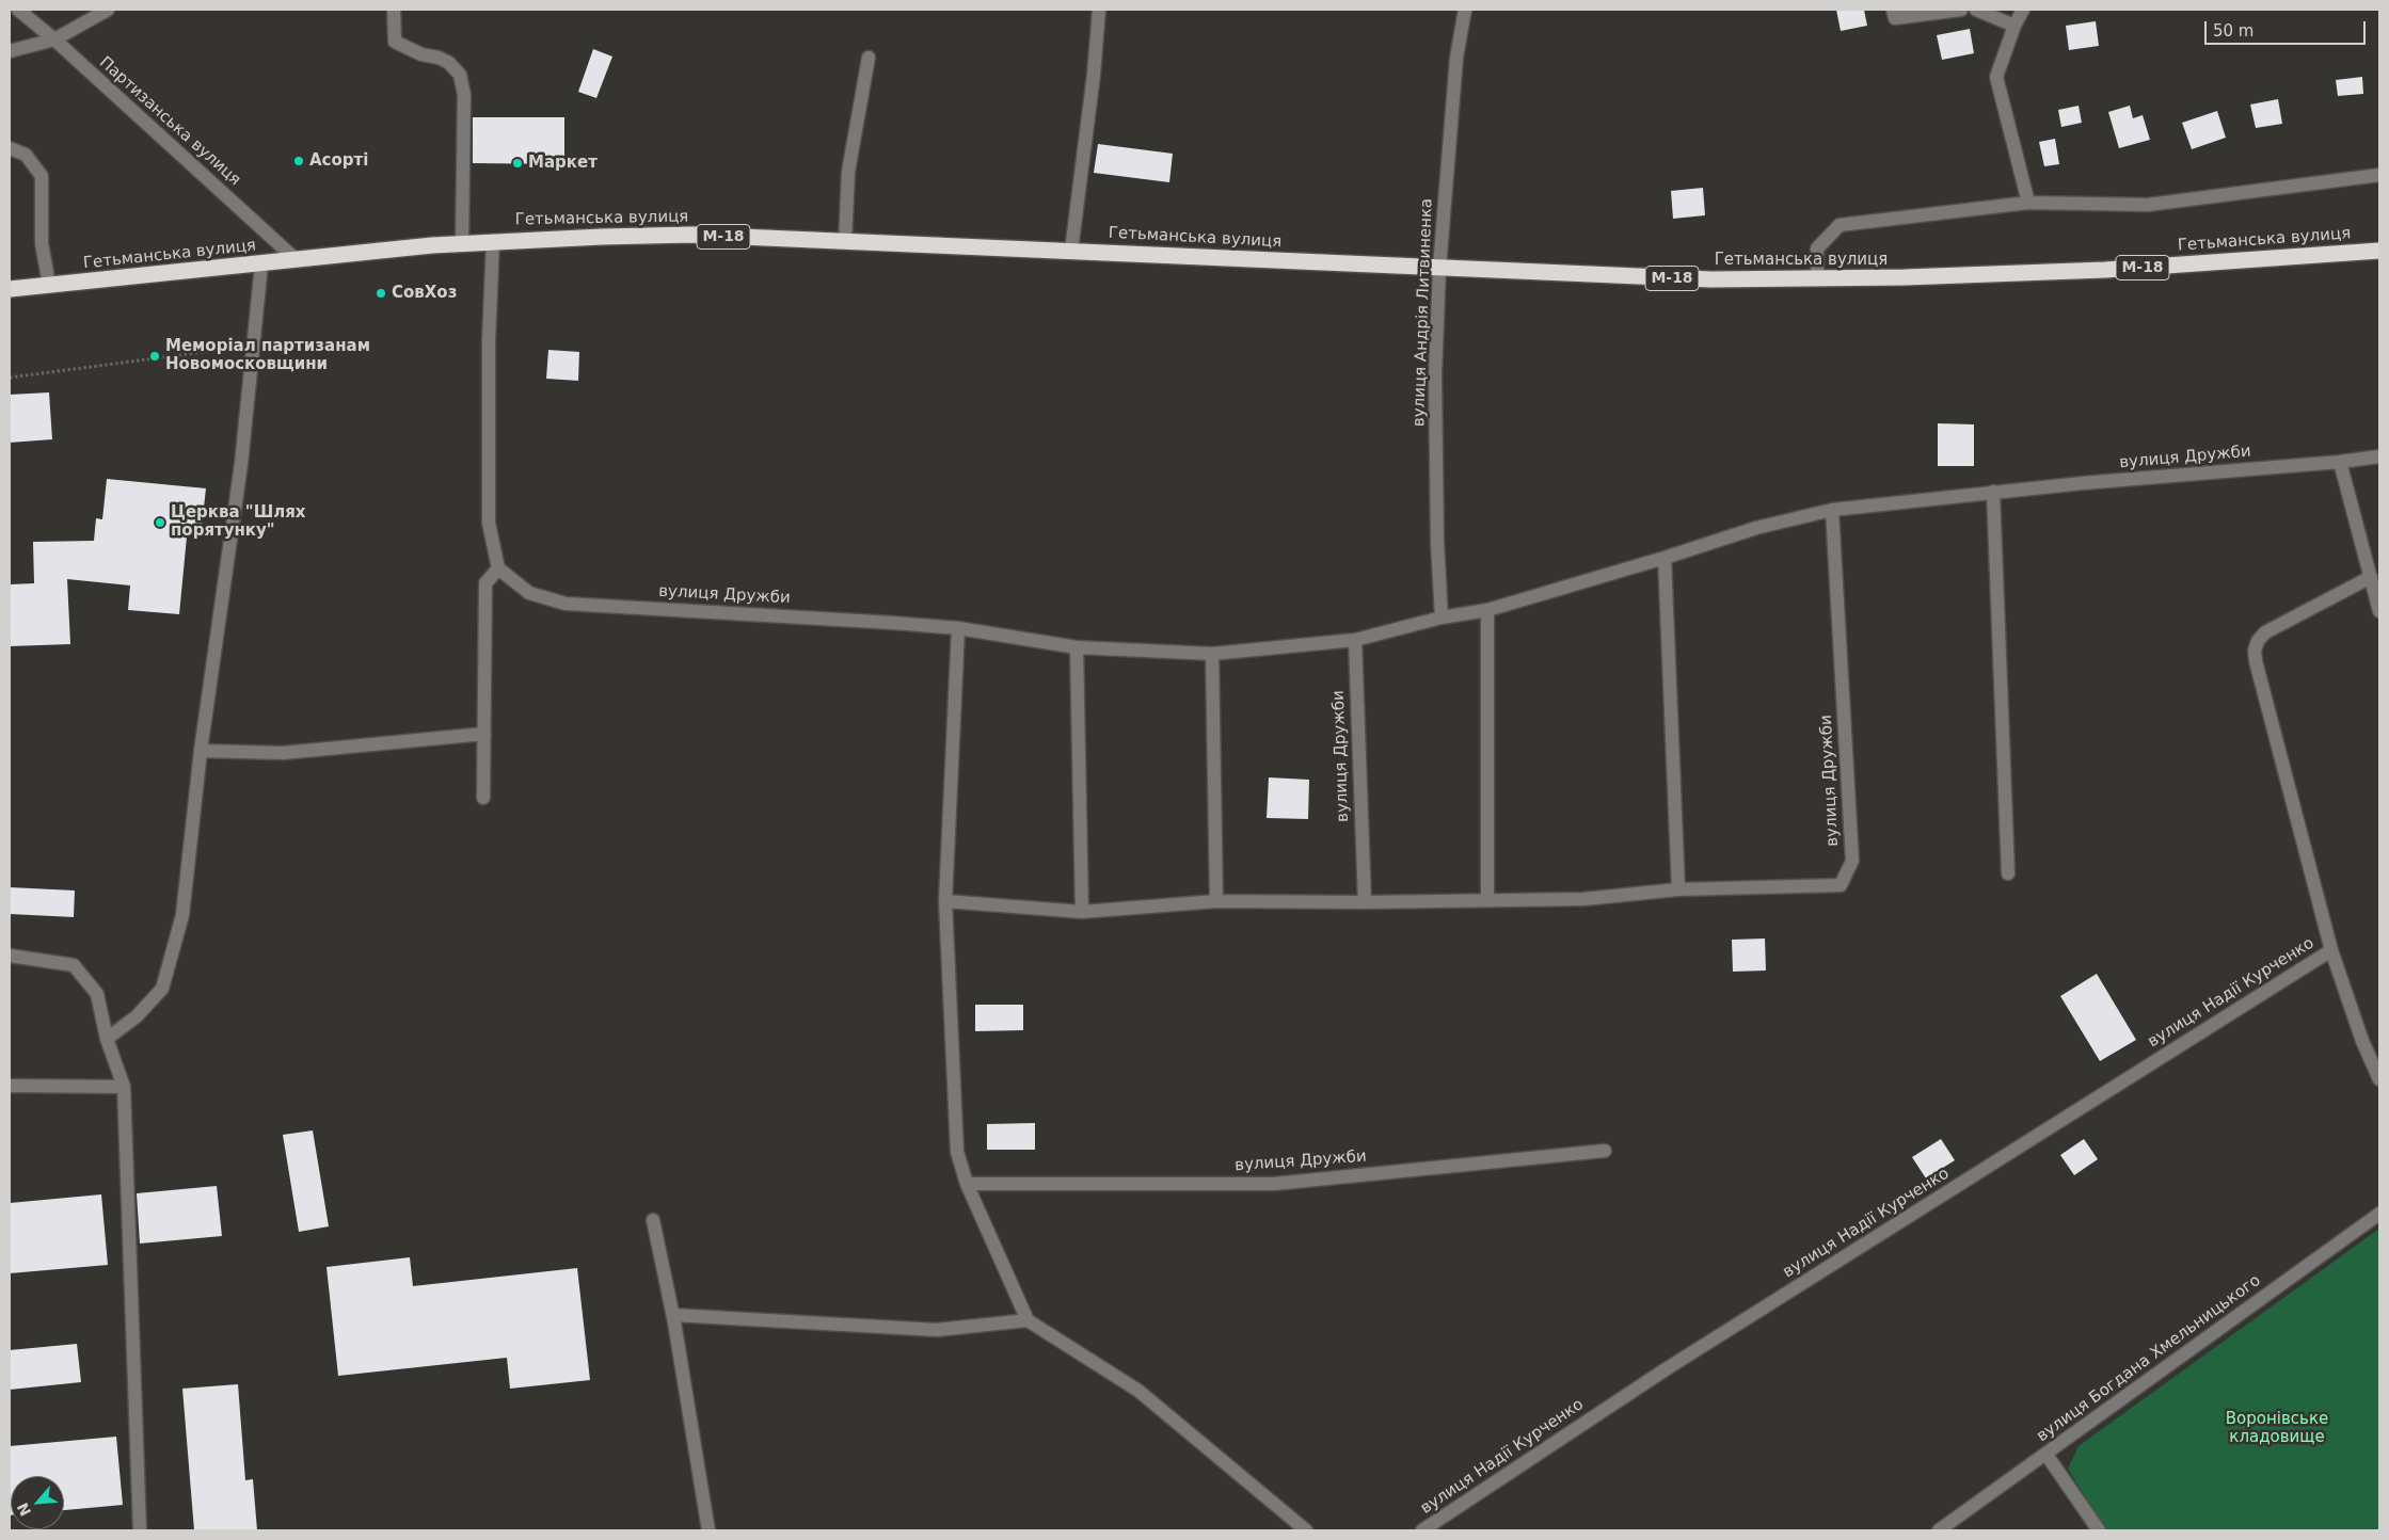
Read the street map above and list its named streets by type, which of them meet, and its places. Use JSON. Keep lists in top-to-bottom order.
{
  "streets": {
    "highway": ["Гетьманська вулиця", "М-18"],
    "street": [
      "Партизанська вулиця",
      "вулиця Андрія Литвиненка",
      "вулиця Дружби",
      "вулиця Надії Курченко",
      "вулиця Богдана Хмельницького"
    ]
  },
  "crossings": [
    ["Партизанська вулиця", "Гетьманська вулиця"],
    ["Гетьманська вулиця", "вулиця Андрія Литвиненка"],
    ["вулиця Андрія Литвиненка", "вулиця Дружби"]
  ],
  "parks": ["Воронівське кладовище"],
  "places": [
    "Асорті",
    "Маркет",
    "СовХоз",
    "Меморіал партизанам Новомосковщини",
    "Церква \"Шлях порятунку\""
  ],
  "scale_bar": "50 m",
  "north": "bottom left"
}
